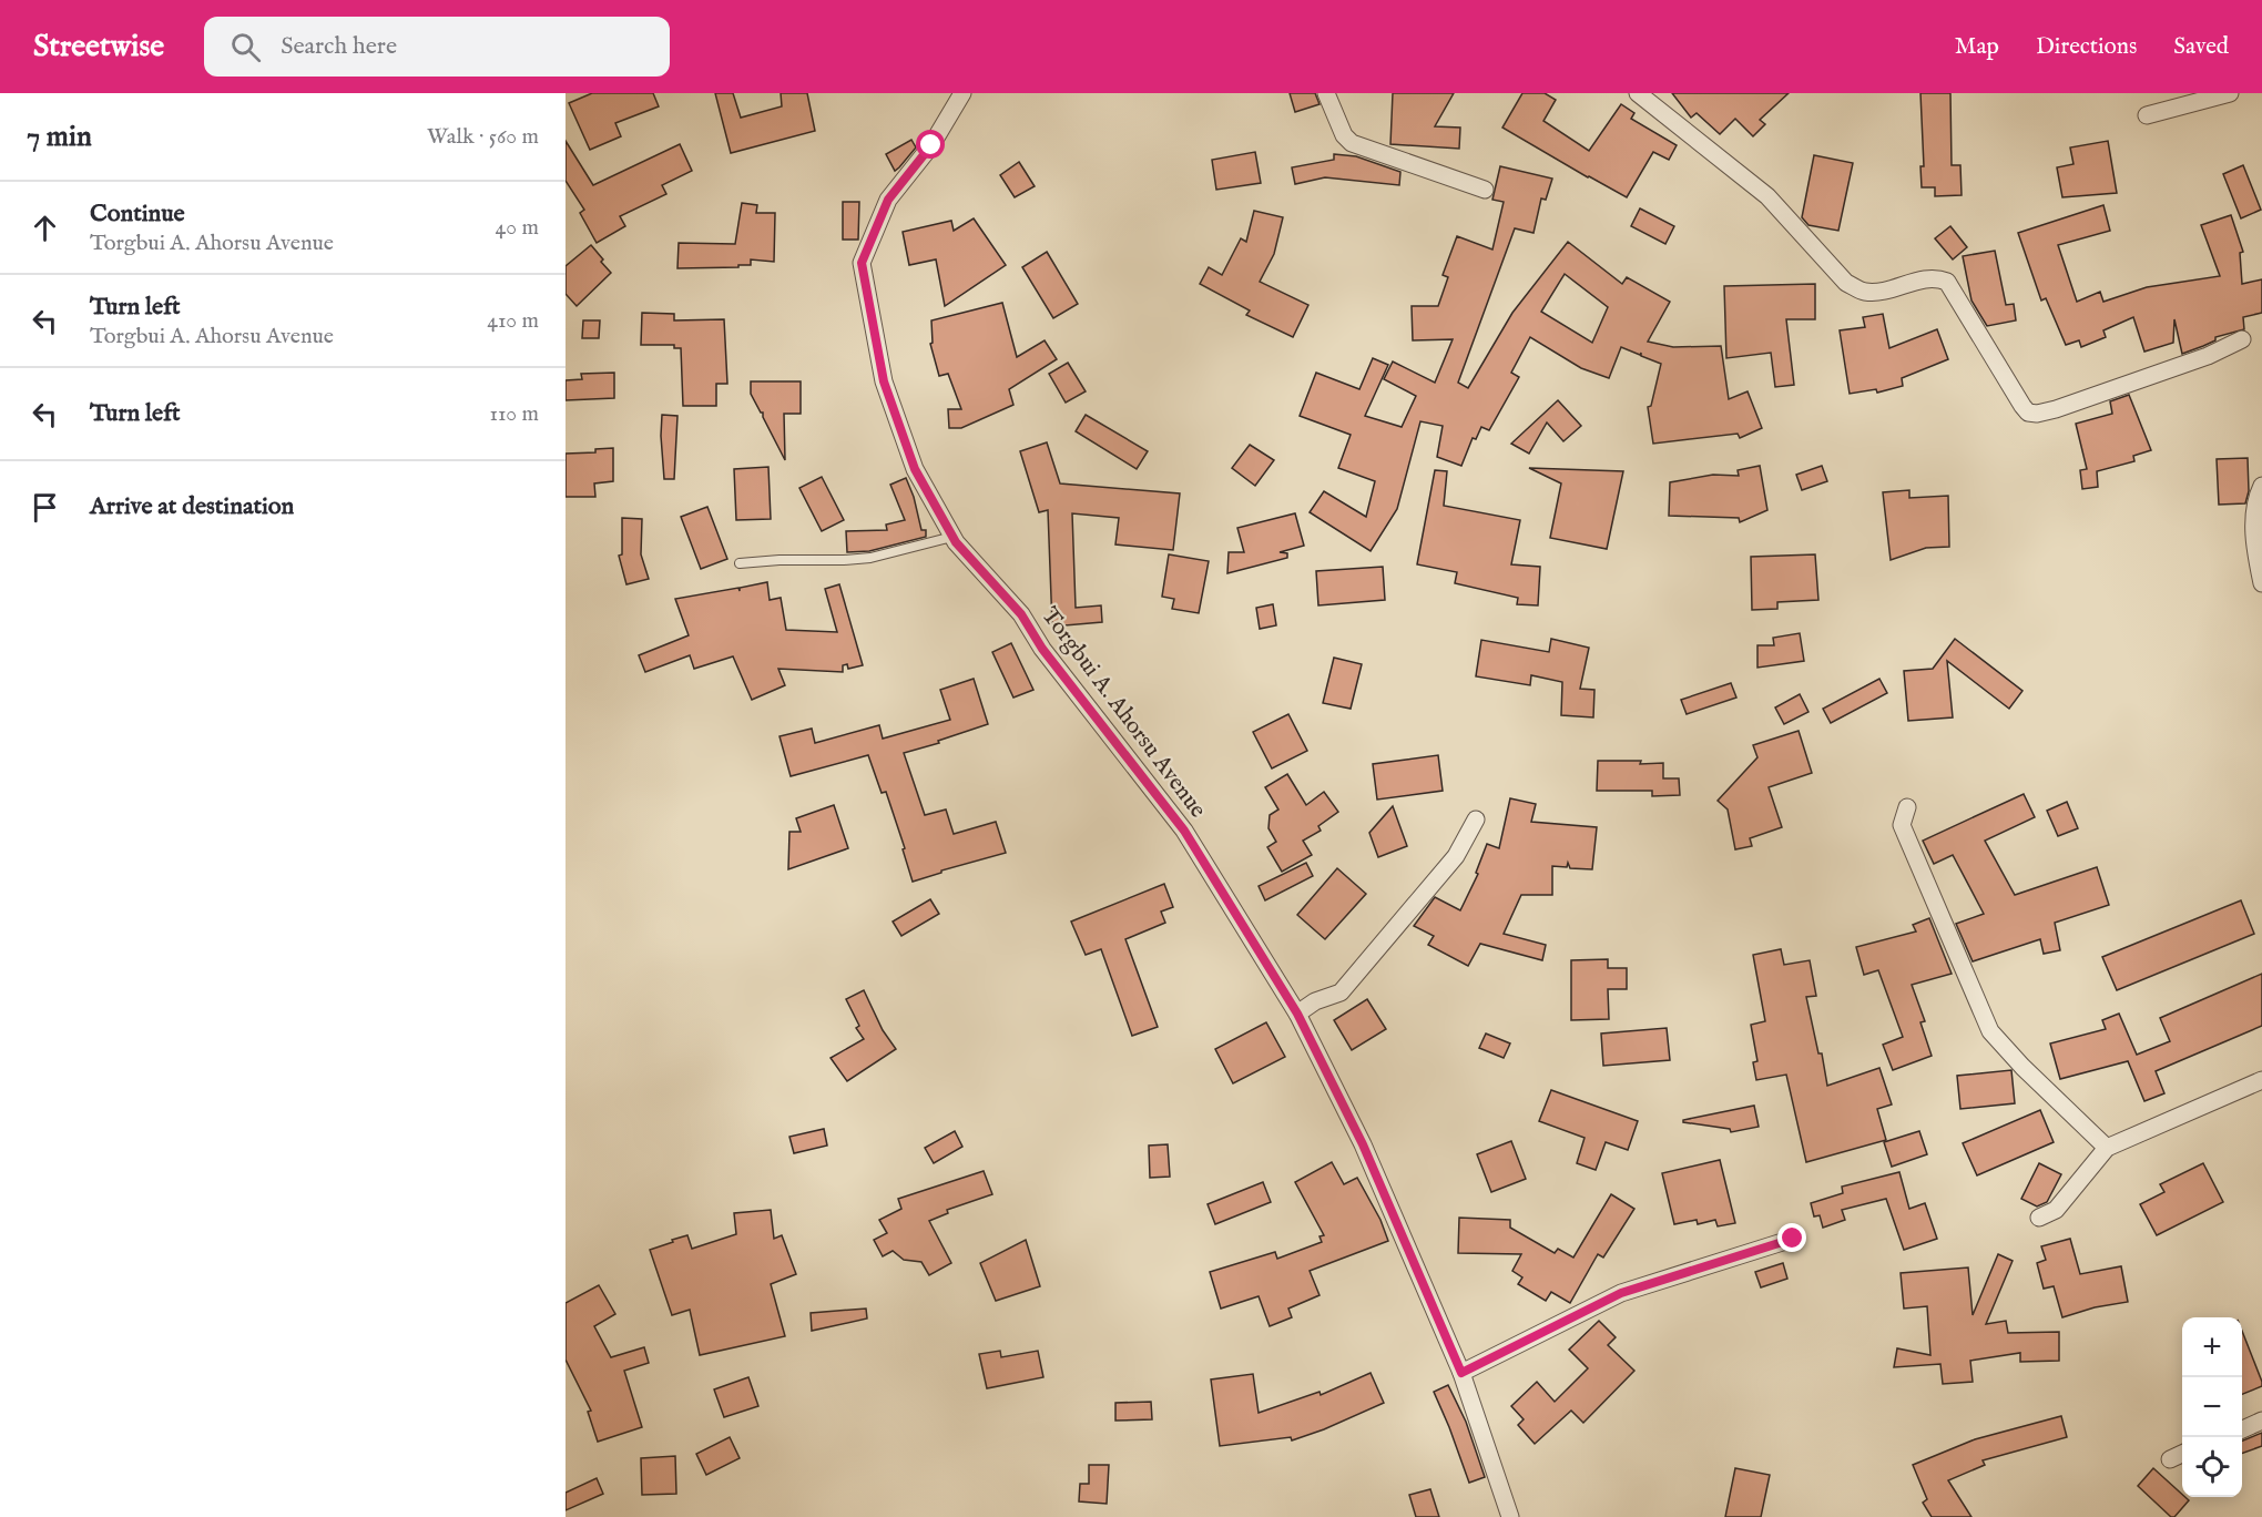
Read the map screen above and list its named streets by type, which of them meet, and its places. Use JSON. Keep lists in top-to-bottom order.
{
  "streets": {
    "street": ["Torgbui A. Ahorsu Avenue"]
  },
  "page": {
    "header": "Streetwise",
    "search": "Search here",
    "nav": ["Map", "Directions", "Saved"],
    "heading": ["7 min", "Walk · 560 m"],
    "list": [
      ["Continue", "Torgbui A. Ahorsu Avenue", "40 m"],
      ["Turn left", "Torgbui A. Ahorsu Avenue", "410 m"],
      ["Turn left", "110 m"],
      "Arrive at destination"
    ],
    "map_buttons": ["+", "−"]
  }
}
